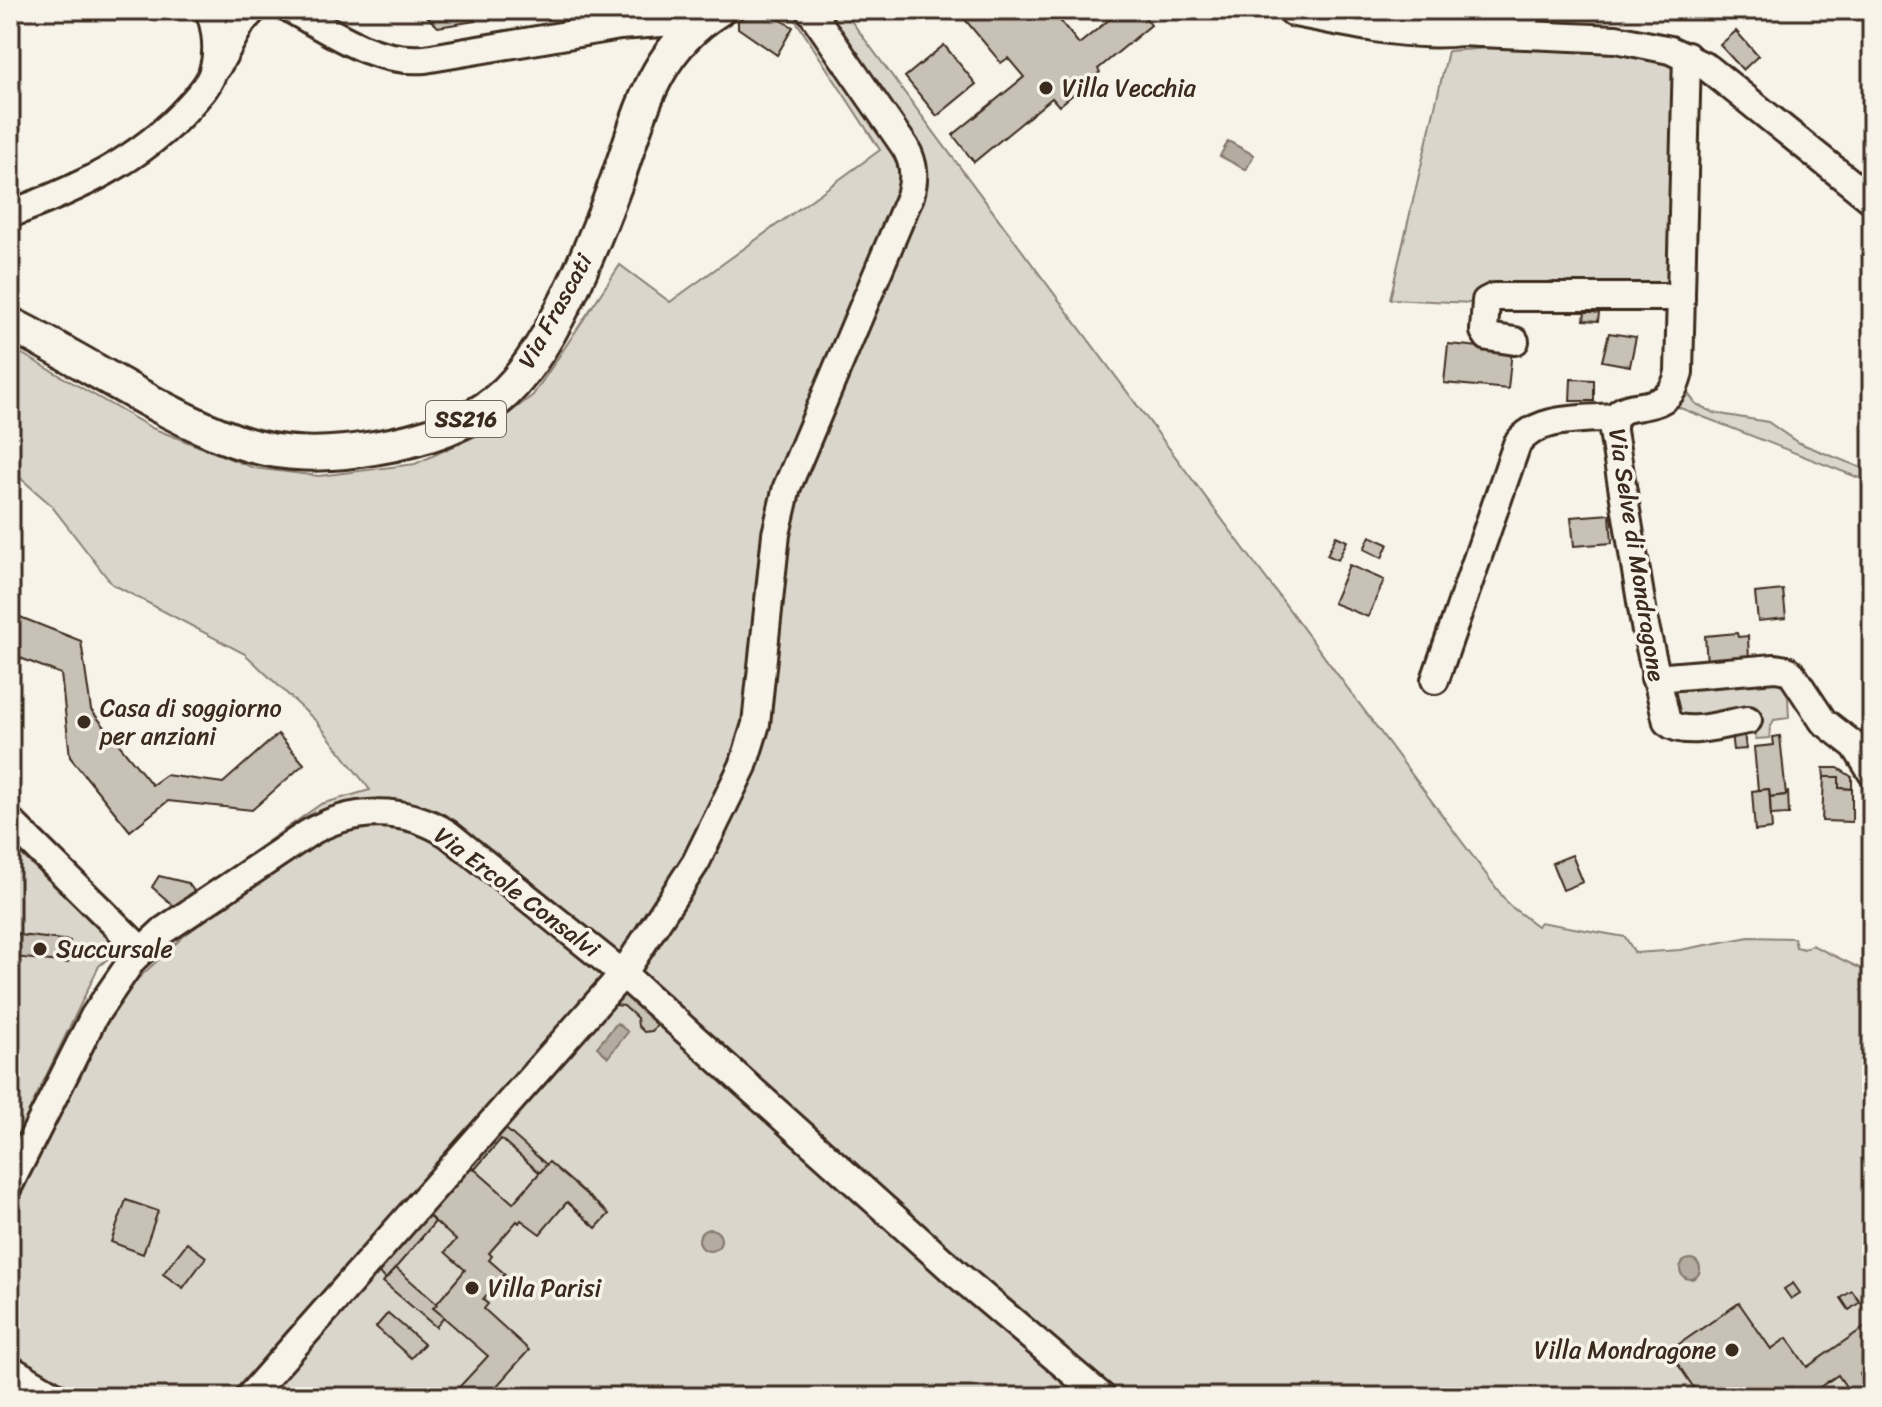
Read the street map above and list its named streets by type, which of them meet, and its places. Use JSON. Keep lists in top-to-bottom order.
{
  "streets": {
    "main road": ["Via Frascati", "SS216"],
    "street": ["Via Selve di Mondragone", "Via Ercole Consalvi"]
  },
  "places": [
    "Villa Vecchia",
    "Casa di soggiorno per anziani",
    "Succursale",
    "Villa Parisi",
    "Villa Mondragone"
  ]
}
